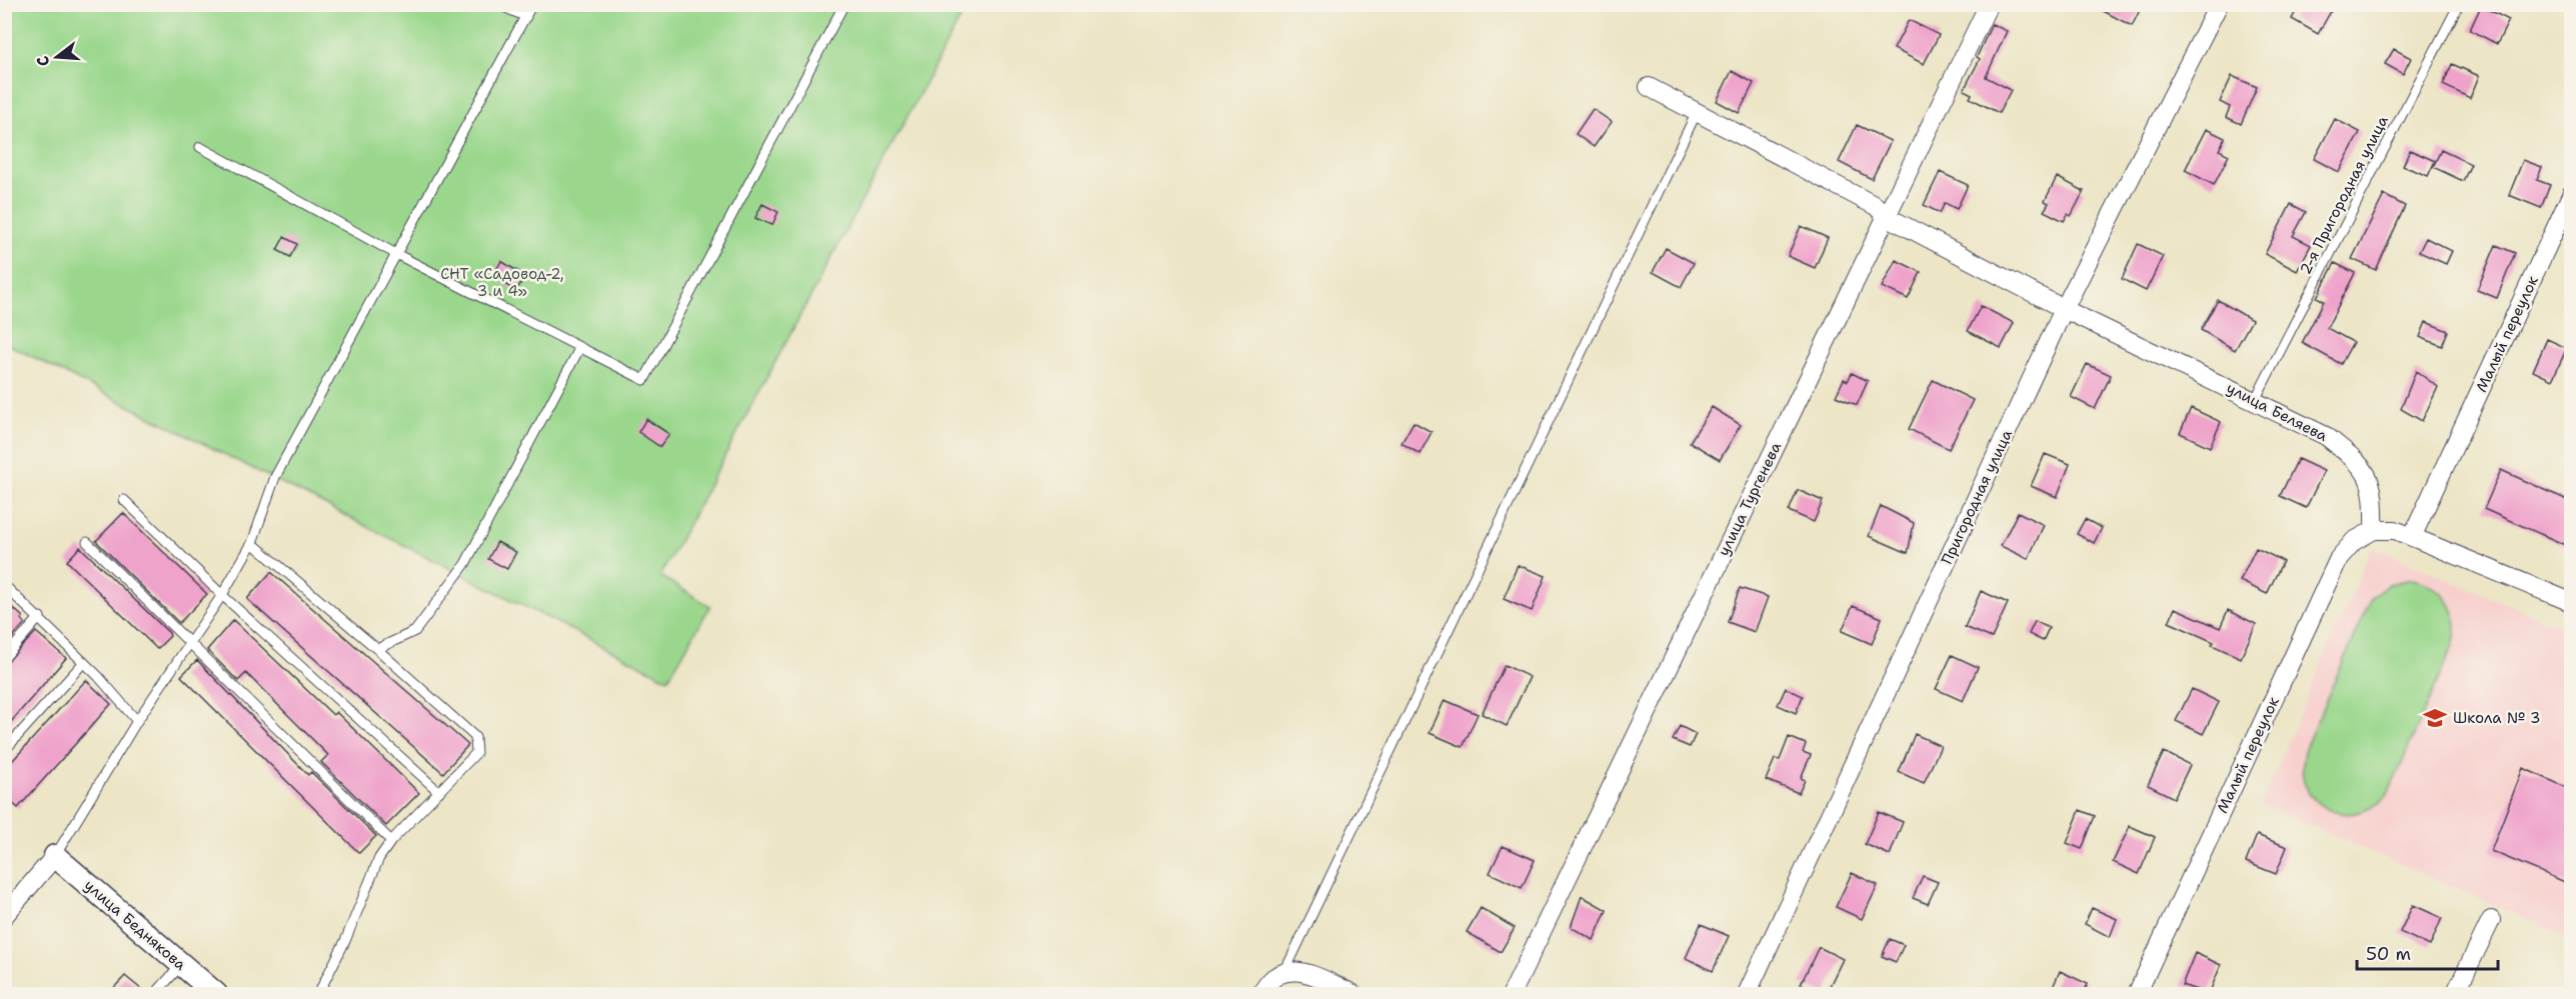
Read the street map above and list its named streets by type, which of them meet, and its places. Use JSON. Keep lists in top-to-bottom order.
{
  "streets": {
    "street": [
      "Малый переулок",
      "улица Беляева",
      "Пригородная улица",
      "улица Тургенева",
      "улица Беднякова"
    ],
    "lane": ["2-я Пригородная улица"]
  },
  "crossings": [
    ["2-я Пригородная улица", "улица Беляева"],
    ["Малый переулок", "улица Беляева"],
    ["улица Беляева", "Пригородная улица"],
    ["улица Беляева", "улица Тургенева"]
  ],
  "parks": ["СНТ «Садовод-2, 3 и 4»"],
  "places": {
    "school or university": ["Школа № 3"]
  },
  "scale_bar": "50 m",
  "north": "left"
}
